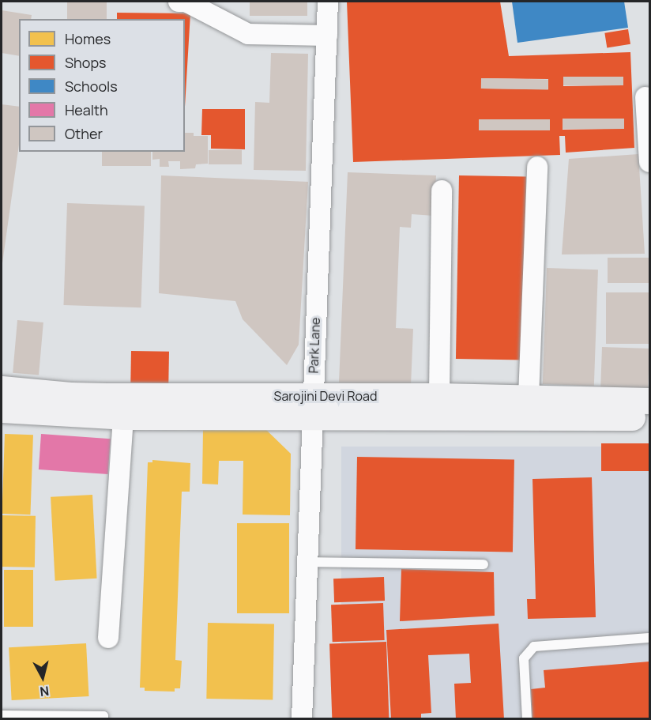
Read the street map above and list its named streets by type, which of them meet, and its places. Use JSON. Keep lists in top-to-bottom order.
{
  "streets": {
    "main road": ["Sarojini Devi Road"],
    "street": ["Park Lane"]
  },
  "crossings": [
    ["Park Lane", "Sarojini Devi Road"]
  ],
  "legend": [
    "Homes",
    "Shops",
    "Schools",
    "Health",
    "Other"
  ],
  "north": "bottom"
}
